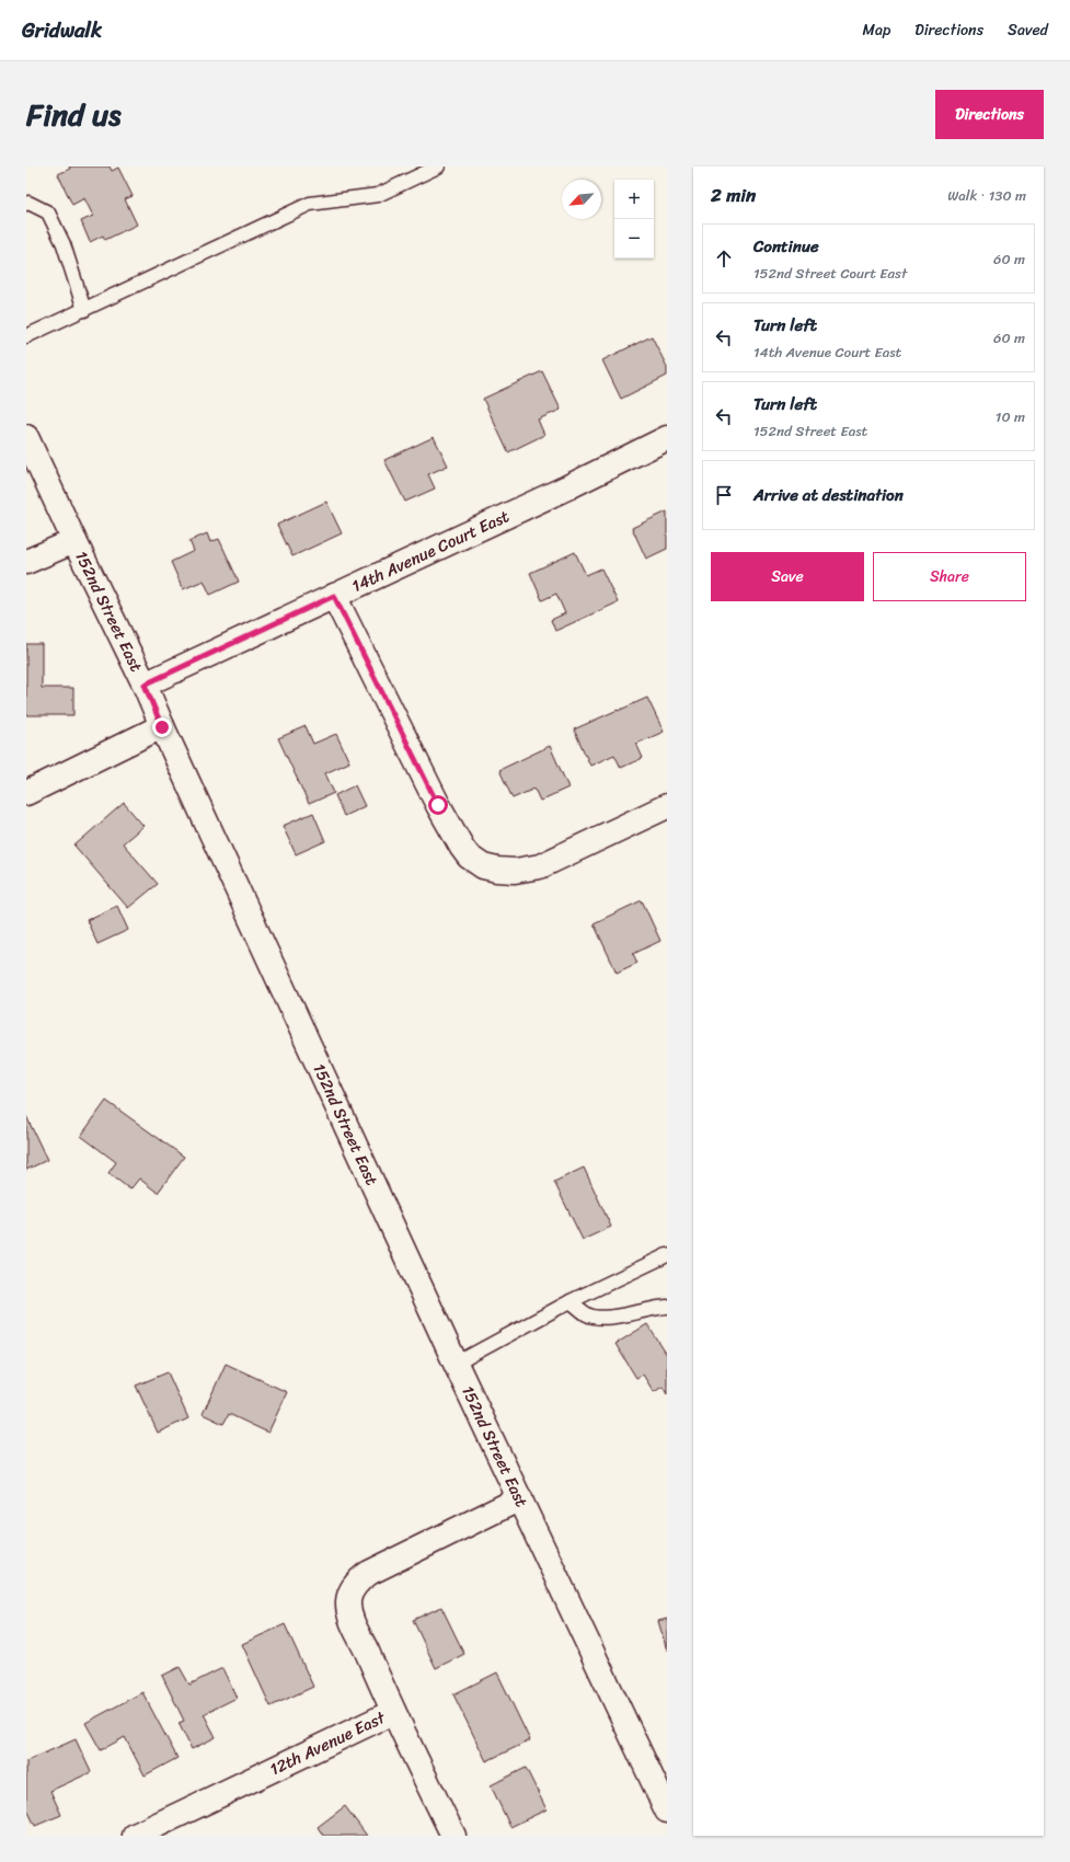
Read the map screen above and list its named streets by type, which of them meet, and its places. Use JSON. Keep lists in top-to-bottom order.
{
  "streets": {
    "street": ["14th Avenue Court East", "152nd Street East", "12th Avenue East"]
  },
  "crossings": [
    ["14th Avenue Court East", "152nd Street East"],
    ["152nd Street East", "12th Avenue East"]
  ],
  "north": "bottom left",
  "page": {
    "header": "Gridwalk",
    "nav": ["Map", "Directions", "Saved"],
    "title": "Find us",
    "buttons": [
      "Directions",
      ["Save", "Share"]
    ],
    "heading": ["2 min", "Walk · 130 m"],
    "map_buttons": ["+", "−"],
    "list": [
      ["Continue", "152nd Street Court East", "60 m"],
      ["Turn left", "14th Avenue Court East", "60 m"],
      ["Turn left", "152nd Street East", "10 m"],
      "Arrive at destination"
    ]
  }
}
